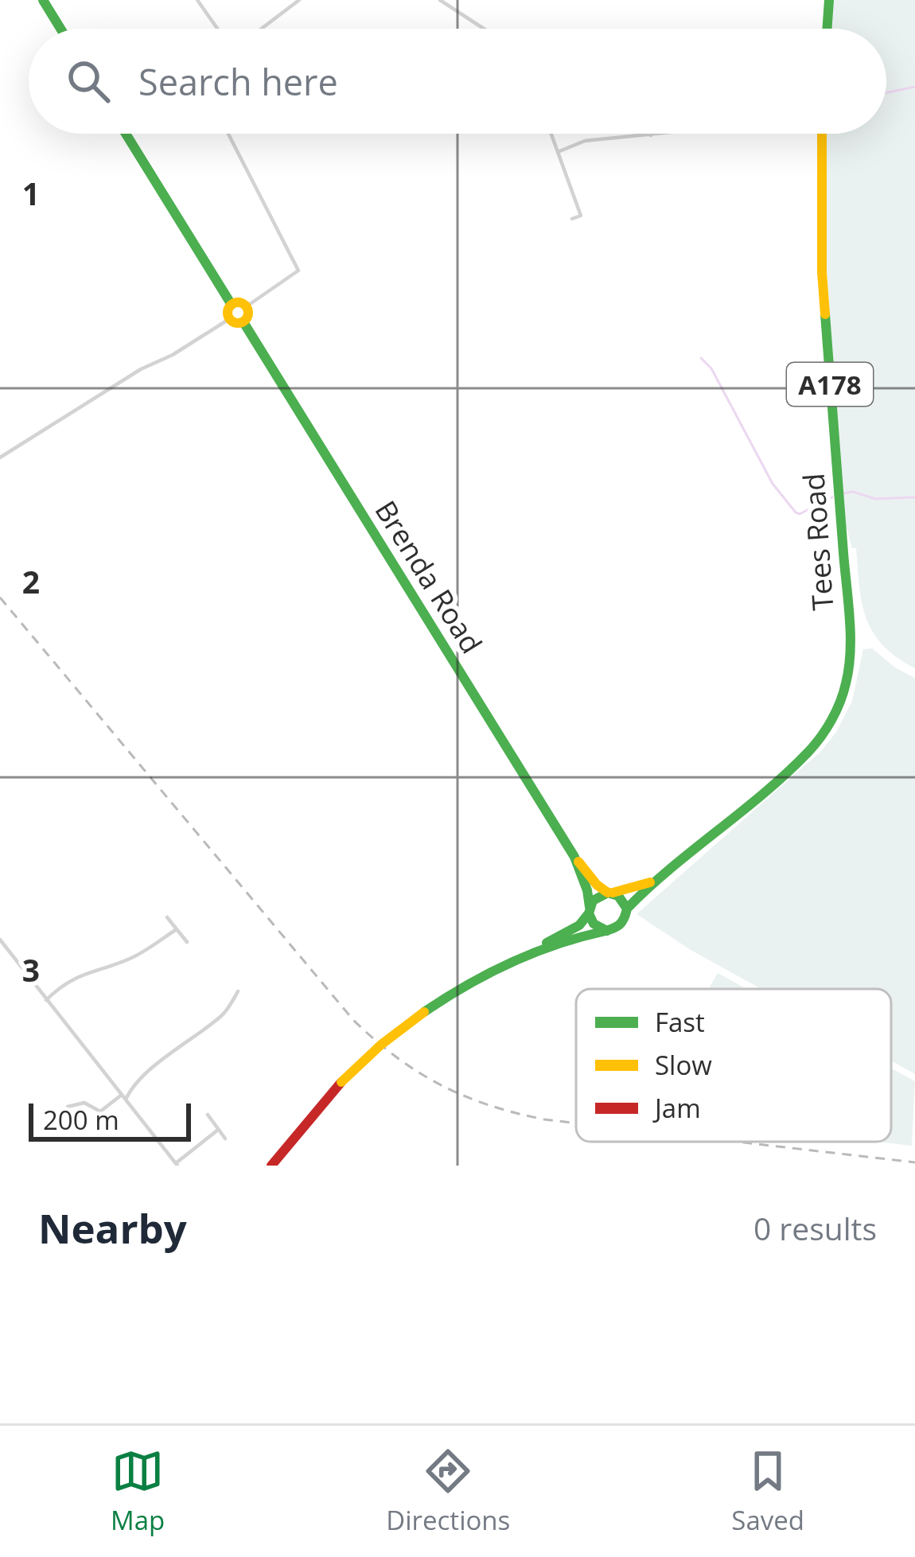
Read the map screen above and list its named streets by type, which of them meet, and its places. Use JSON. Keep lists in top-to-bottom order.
{
  "streets": {
    "main road": ["A178", "Tees Road", "Brenda Road"]
  },
  "crossings": [
    ["A178", "Tees Road"],
    ["A178", "Brenda Road"],
    ["Tees Road", "Brenda Road"]
  ],
  "legend": ["Fast", "Slow", "Jam"],
  "scale_bar": "200 m",
  "page": {
    "search": "Search here",
    "scale": "200 m",
    "heading": ["Nearby", "0 results"],
    "nav": ["Map", "Directions", "Saved"]
  },
  "grid": {
    "rows": ["1", "2", "3"]
  }
}
